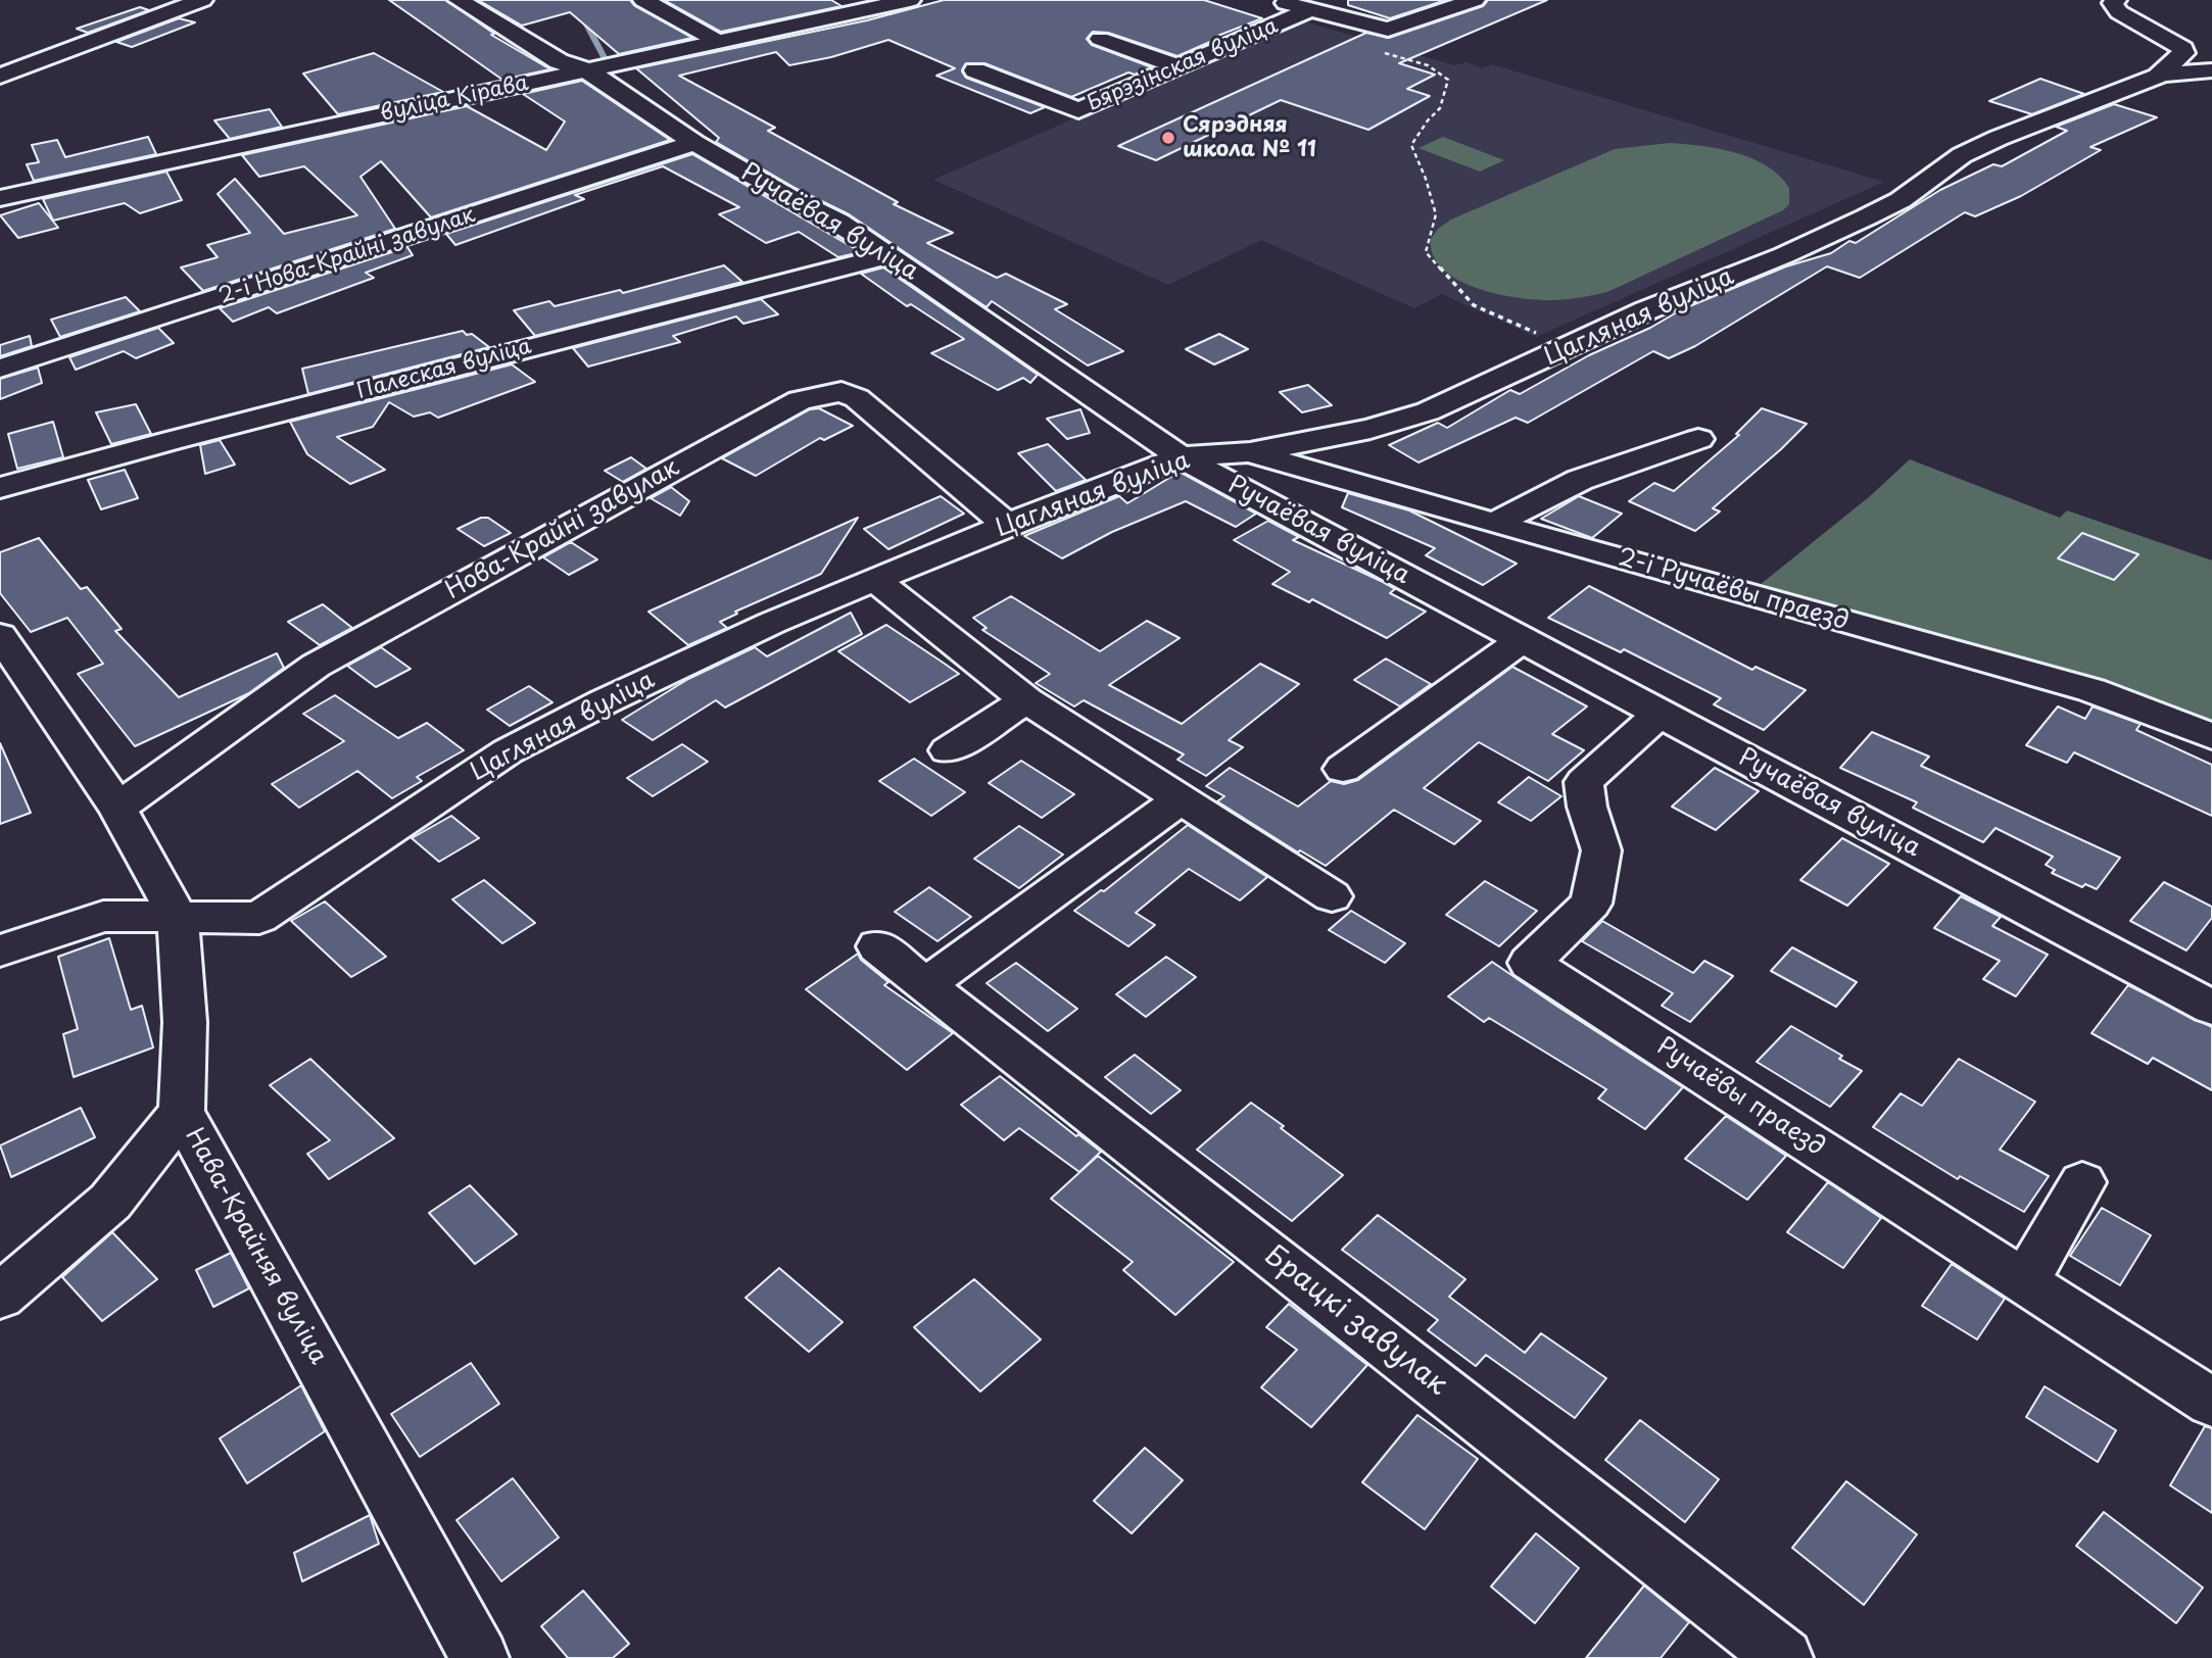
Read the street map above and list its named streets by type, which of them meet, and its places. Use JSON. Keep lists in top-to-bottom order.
{
  "streets": {
    "street": [
      "Бярэзінская вуліца",
      "вуліца Кірава",
      "Ручаёвая вуліца",
      "2-і Нова-Крайні завулак",
      "Цагляная вуліца",
      "Палеская вуліца",
      "Нова-Крайні завулак",
      "2-і Ручаёвы праезд",
      "Ручаёвы праезд",
      "Нава-Крайняя вуліца",
      "Брацкі завулак"
    ]
  },
  "crossings": [
    ["вуліца Кірава", "Ручаёвая вуліца"],
    ["Ручаёвая вуліца", "2-і Нова-Крайні завулак"],
    ["Ручаёвая вуліца", "Цагляная вуліца"],
    ["Ручаёвая вуліца", "Палеская вуліца"],
    ["Ручаёвая вуліца", "Ручаёвы праезд"],
    ["Цагляная вуліца", "Нова-Крайні завулак"],
    ["Цагляная вуліца", "2-і Ручаёвы праезд"],
    ["Цагляная вуліца", "Нава-Крайняя вуліца"],
    ["Нова-Крайні завулак", "Нава-Крайняя вуліца"]
  ],
  "places": ["Сярэдняя школа № 11"]
}
